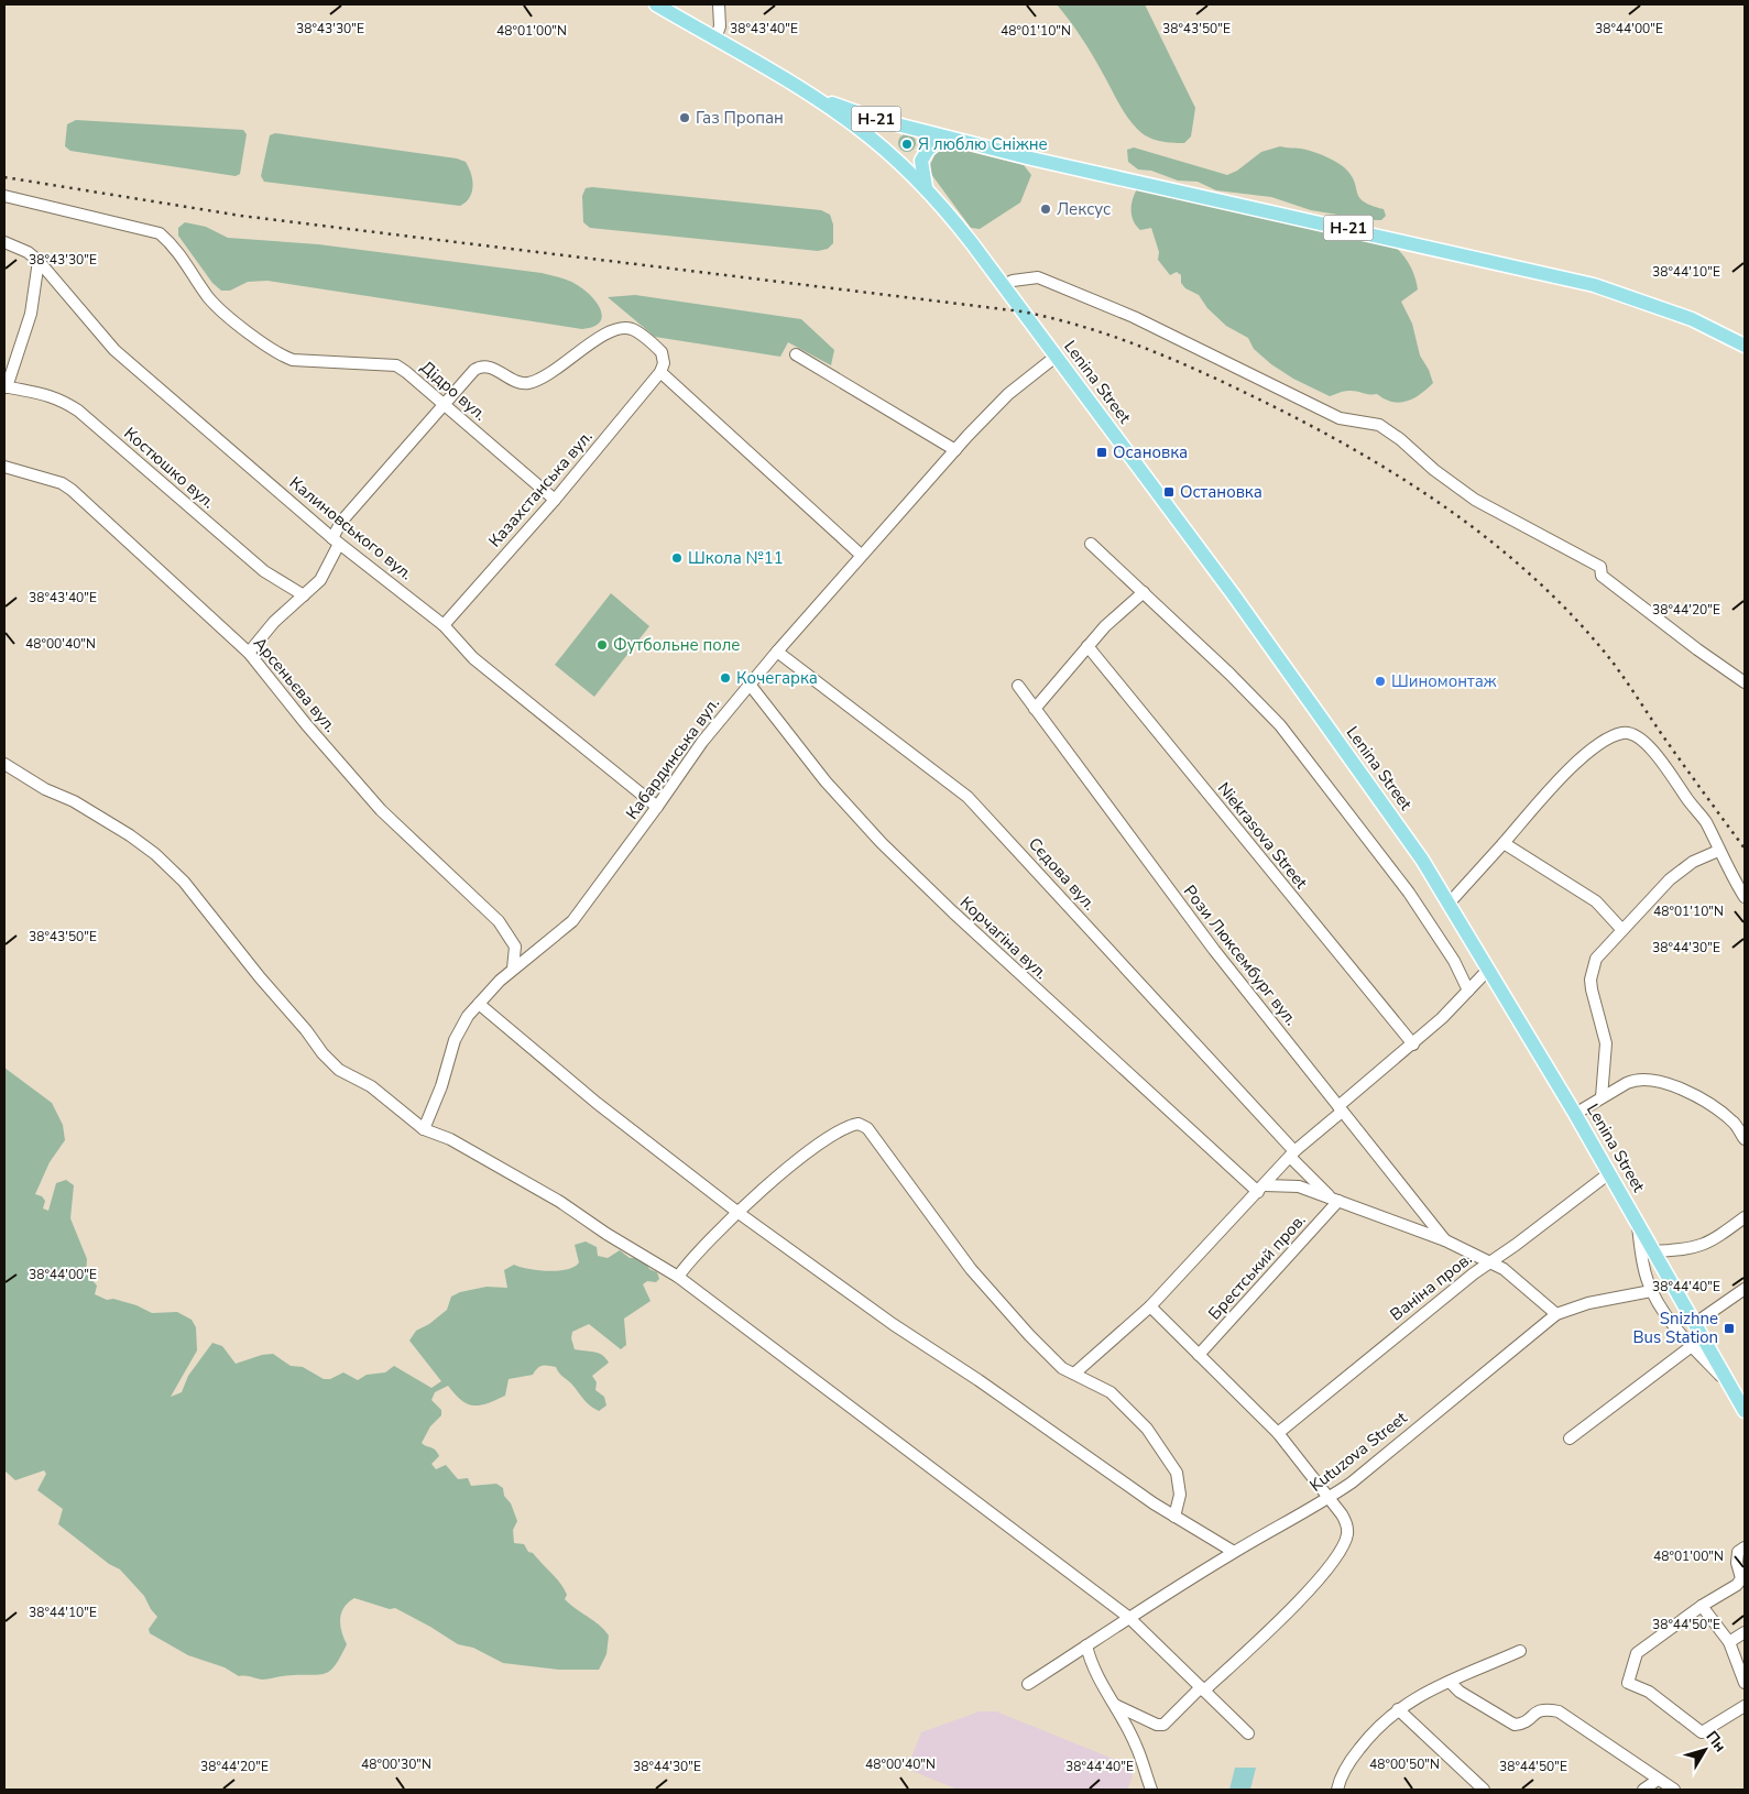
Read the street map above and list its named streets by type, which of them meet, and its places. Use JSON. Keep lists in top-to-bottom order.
{
  "streets": {
    "main road": ["Н-21", "Lenina Street"],
    "street": [
      "Дідро вул.",
      "Костюшко вул.",
      "Казахстанська вул.",
      "Калиновського вул.",
      "Арсеньєва вул.",
      "Кабардинська вул.",
      "Niekrasova Street",
      "Сєдова вул.",
      "Корчагіна вул.",
      "Рози Люксембург вул.",
      "Брестський пров.",
      "Ваніна пров.",
      "Kutuzova Street"
    ]
  },
  "crossings": [
    ["Н-21", "Lenina Street"],
    ["Lenina Street", "Кабардинська вул."],
    ["Lenina Street", "Ваніна пров."],
    ["Дідро вул.", "Казахстанська вул."],
    ["Казахстанська вул.", "Калиновського вул."],
    ["Калиновського вул.", "Кабардинська вул."],
    ["Арсеньєва вул.", "Кабардинська вул."],
    ["Кабардинська вул.", "Сєдова вул."],
    ["Кабардинська вул.", "Корчагіна вул."],
    ["Сєдова вул.", "Брестський пров."]
  ],
  "places": {
    "other": [
      "Газ Пропан",
      "Я люблю Сніжне",
      "Лексус",
      "Школа №11",
      "Футбольне поле",
      "Кочегарка",
      "Шиномонтаж"
    ],
    "transit": ["Осановка", "Остановка", "Snizhne Bus Station"]
  },
  "north": "top right",
  "coordinates": [
    "38°43'30\"E",
    "38°43'40\"E",
    "38°43'50\"E",
    "38°44'00\"E",
    "48°01'00\"N",
    "48°01'10\"N",
    "38°44'10\"E",
    "38°44'20\"E",
    "48°00'40\"N",
    "38°44'30\"E",
    "38°44'40\"E",
    "38°44'50\"E",
    "48°00'30\"N",
    "48°00'50\"N"
  ]
}
